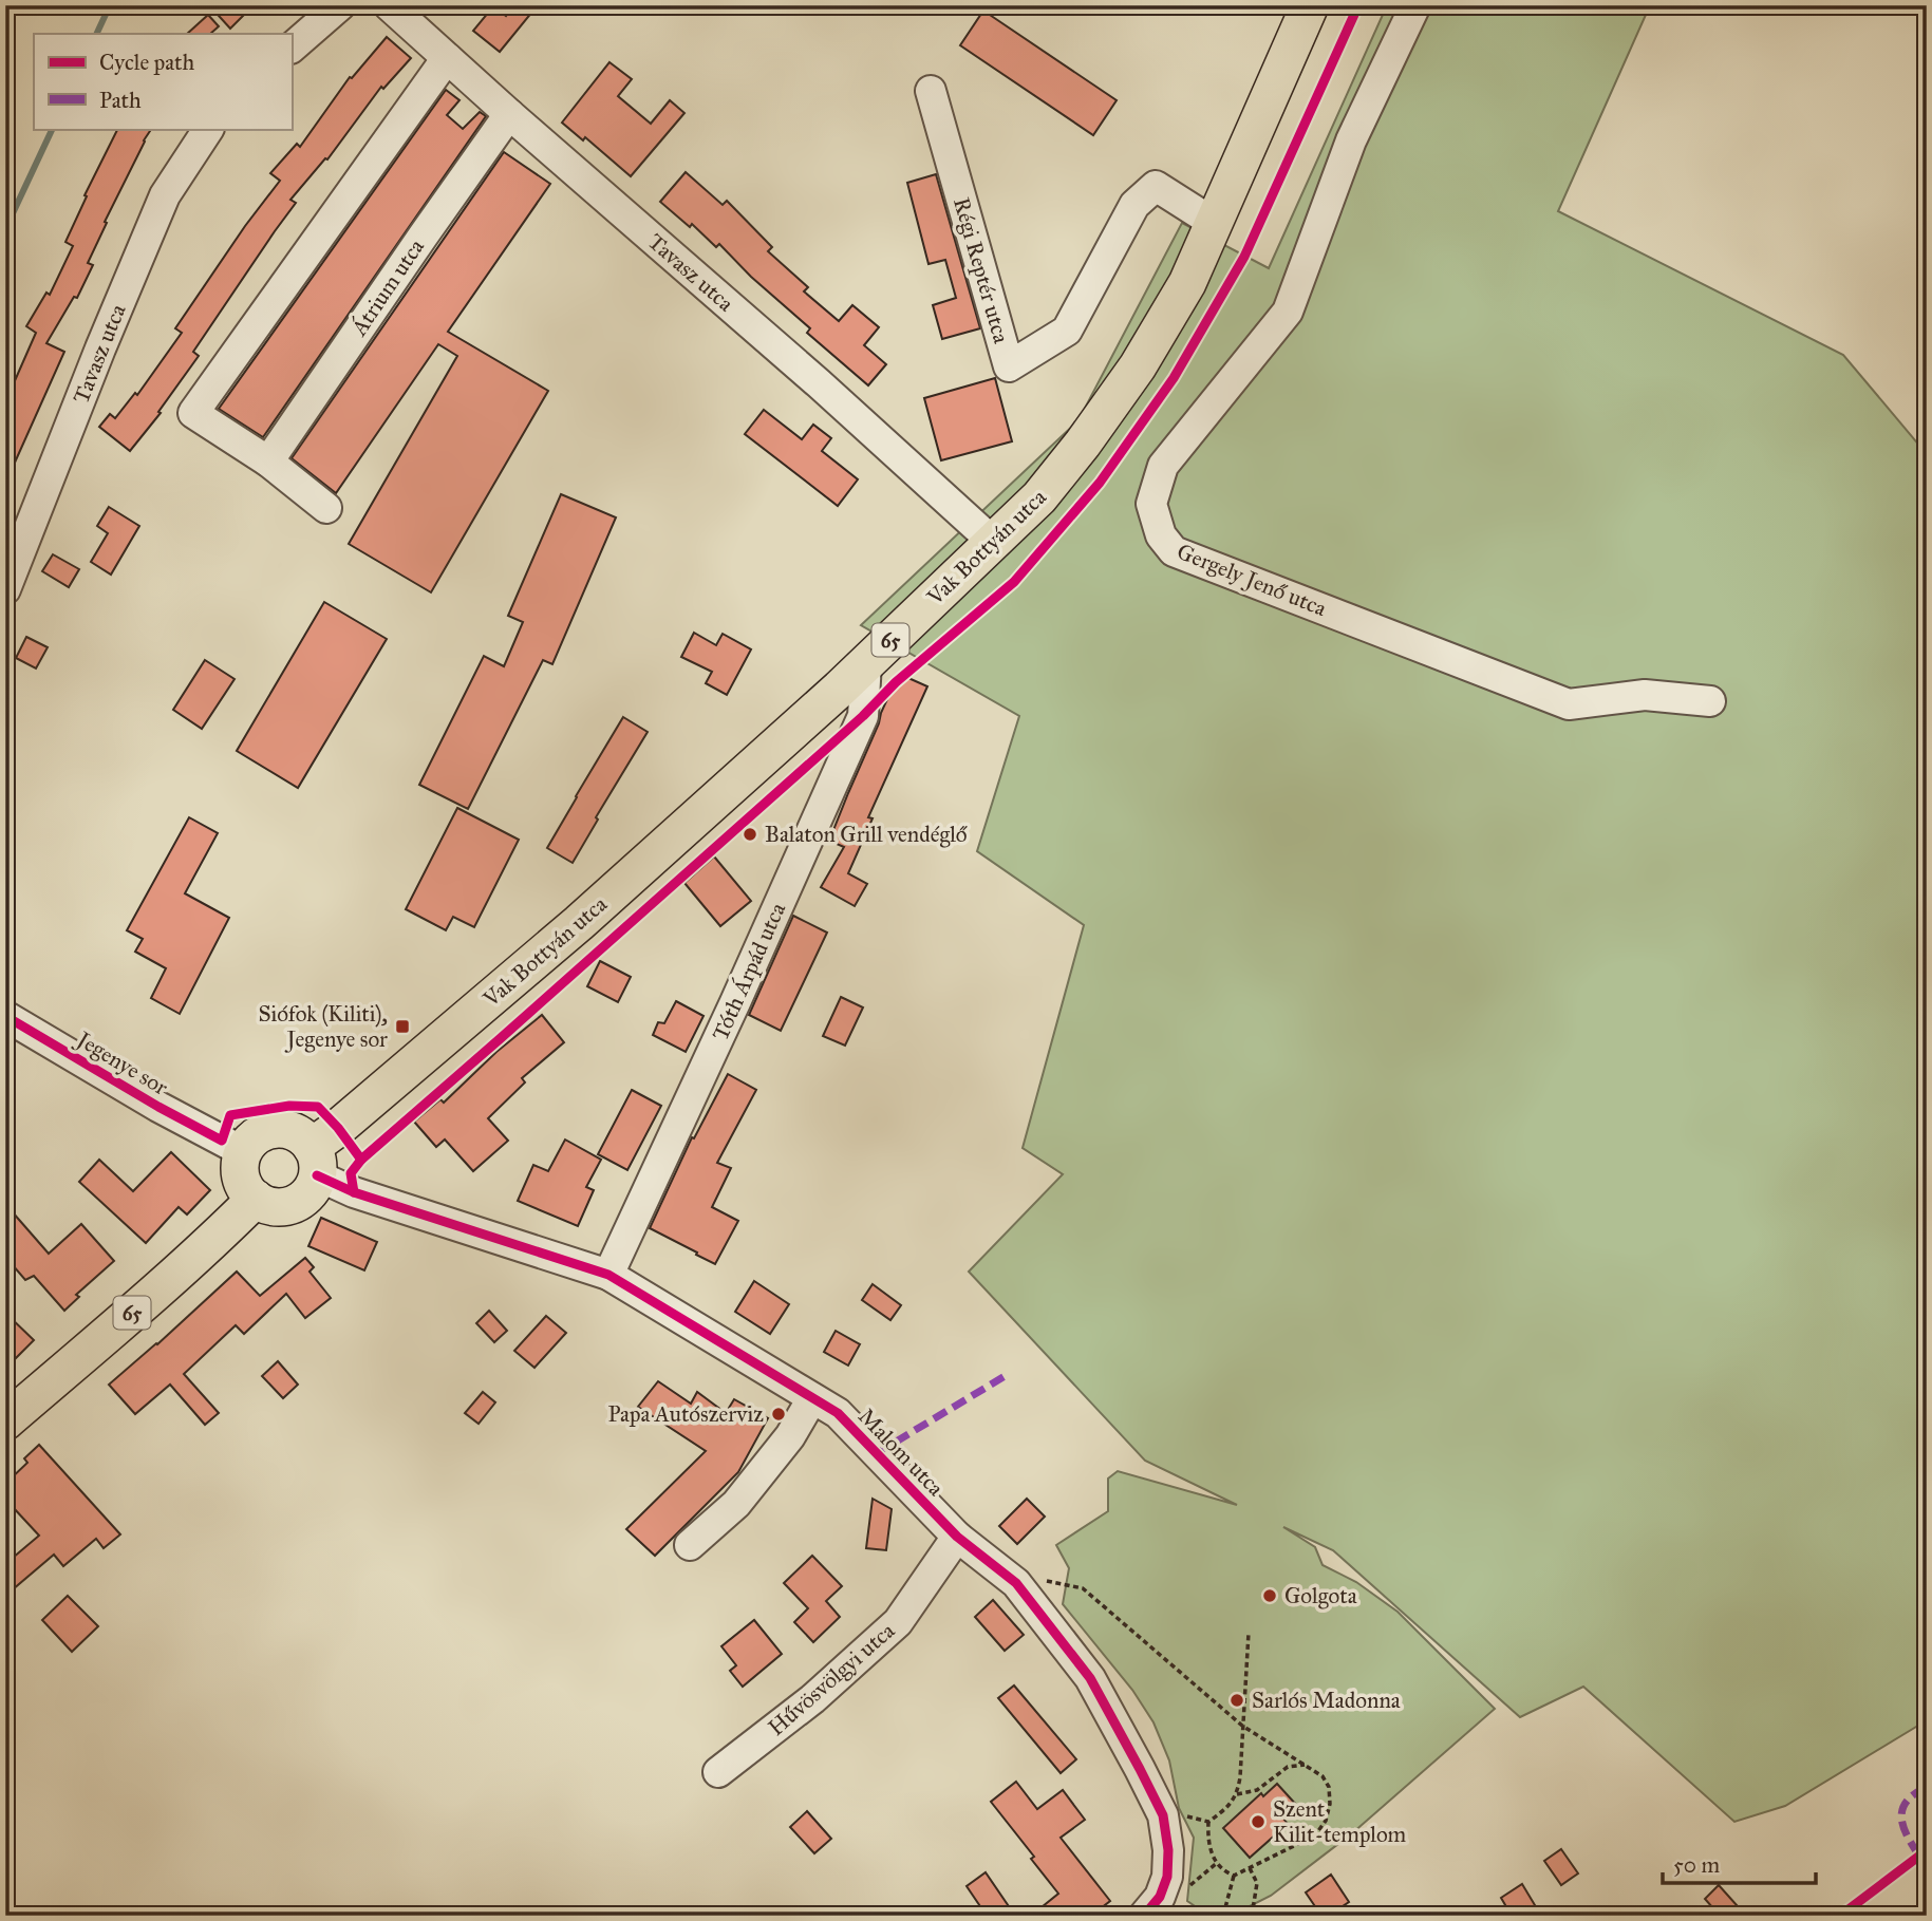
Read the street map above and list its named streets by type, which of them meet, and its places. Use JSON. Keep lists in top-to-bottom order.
{
  "streets": {
    "main road": ["Vak Bottyán utca", "65"],
    "street": [
      "Régi Reptér utca",
      "Tavasz utca",
      "Átrium utca",
      "Gergely Jenő utca",
      "Tóth Árpád utca",
      "Jegenye sor",
      "Malom utca",
      "Hűvösvölgyi utca"
    ]
  },
  "crossings": [
    ["Régi Reptér utca", "Vak Bottyán utca"],
    ["Tavasz utca", "Átrium utca"],
    ["Tavasz utca", "Vak Bottyán utca"],
    ["Vak Bottyán utca", "65"],
    ["Vak Bottyán utca", "Tóth Árpád utca"],
    ["Vak Bottyán utca", "Jegenye sor"],
    ["Vak Bottyán utca", "Malom utca"],
    ["65", "Jegenye sor"],
    ["65", "Malom utca"],
    ["Tóth Árpád utca", "Malom utca"],
    ["Jegenye sor", "Malom utca"],
    ["Malom utca", "Hűvösvölgyi utca"]
  ],
  "places": {
    "other": [
      "Balaton Grill vendéglő",
      "Papa Autószerviz",
      "Golgota",
      "Sarlós Madonna",
      "Szent Kilit-templom"
    ],
    "transit": ["Siófok (Kiliti), Jegenye sor"]
  },
  "legend": ["Cycle path", "Path"],
  "scale_bar": "50 m"
}
